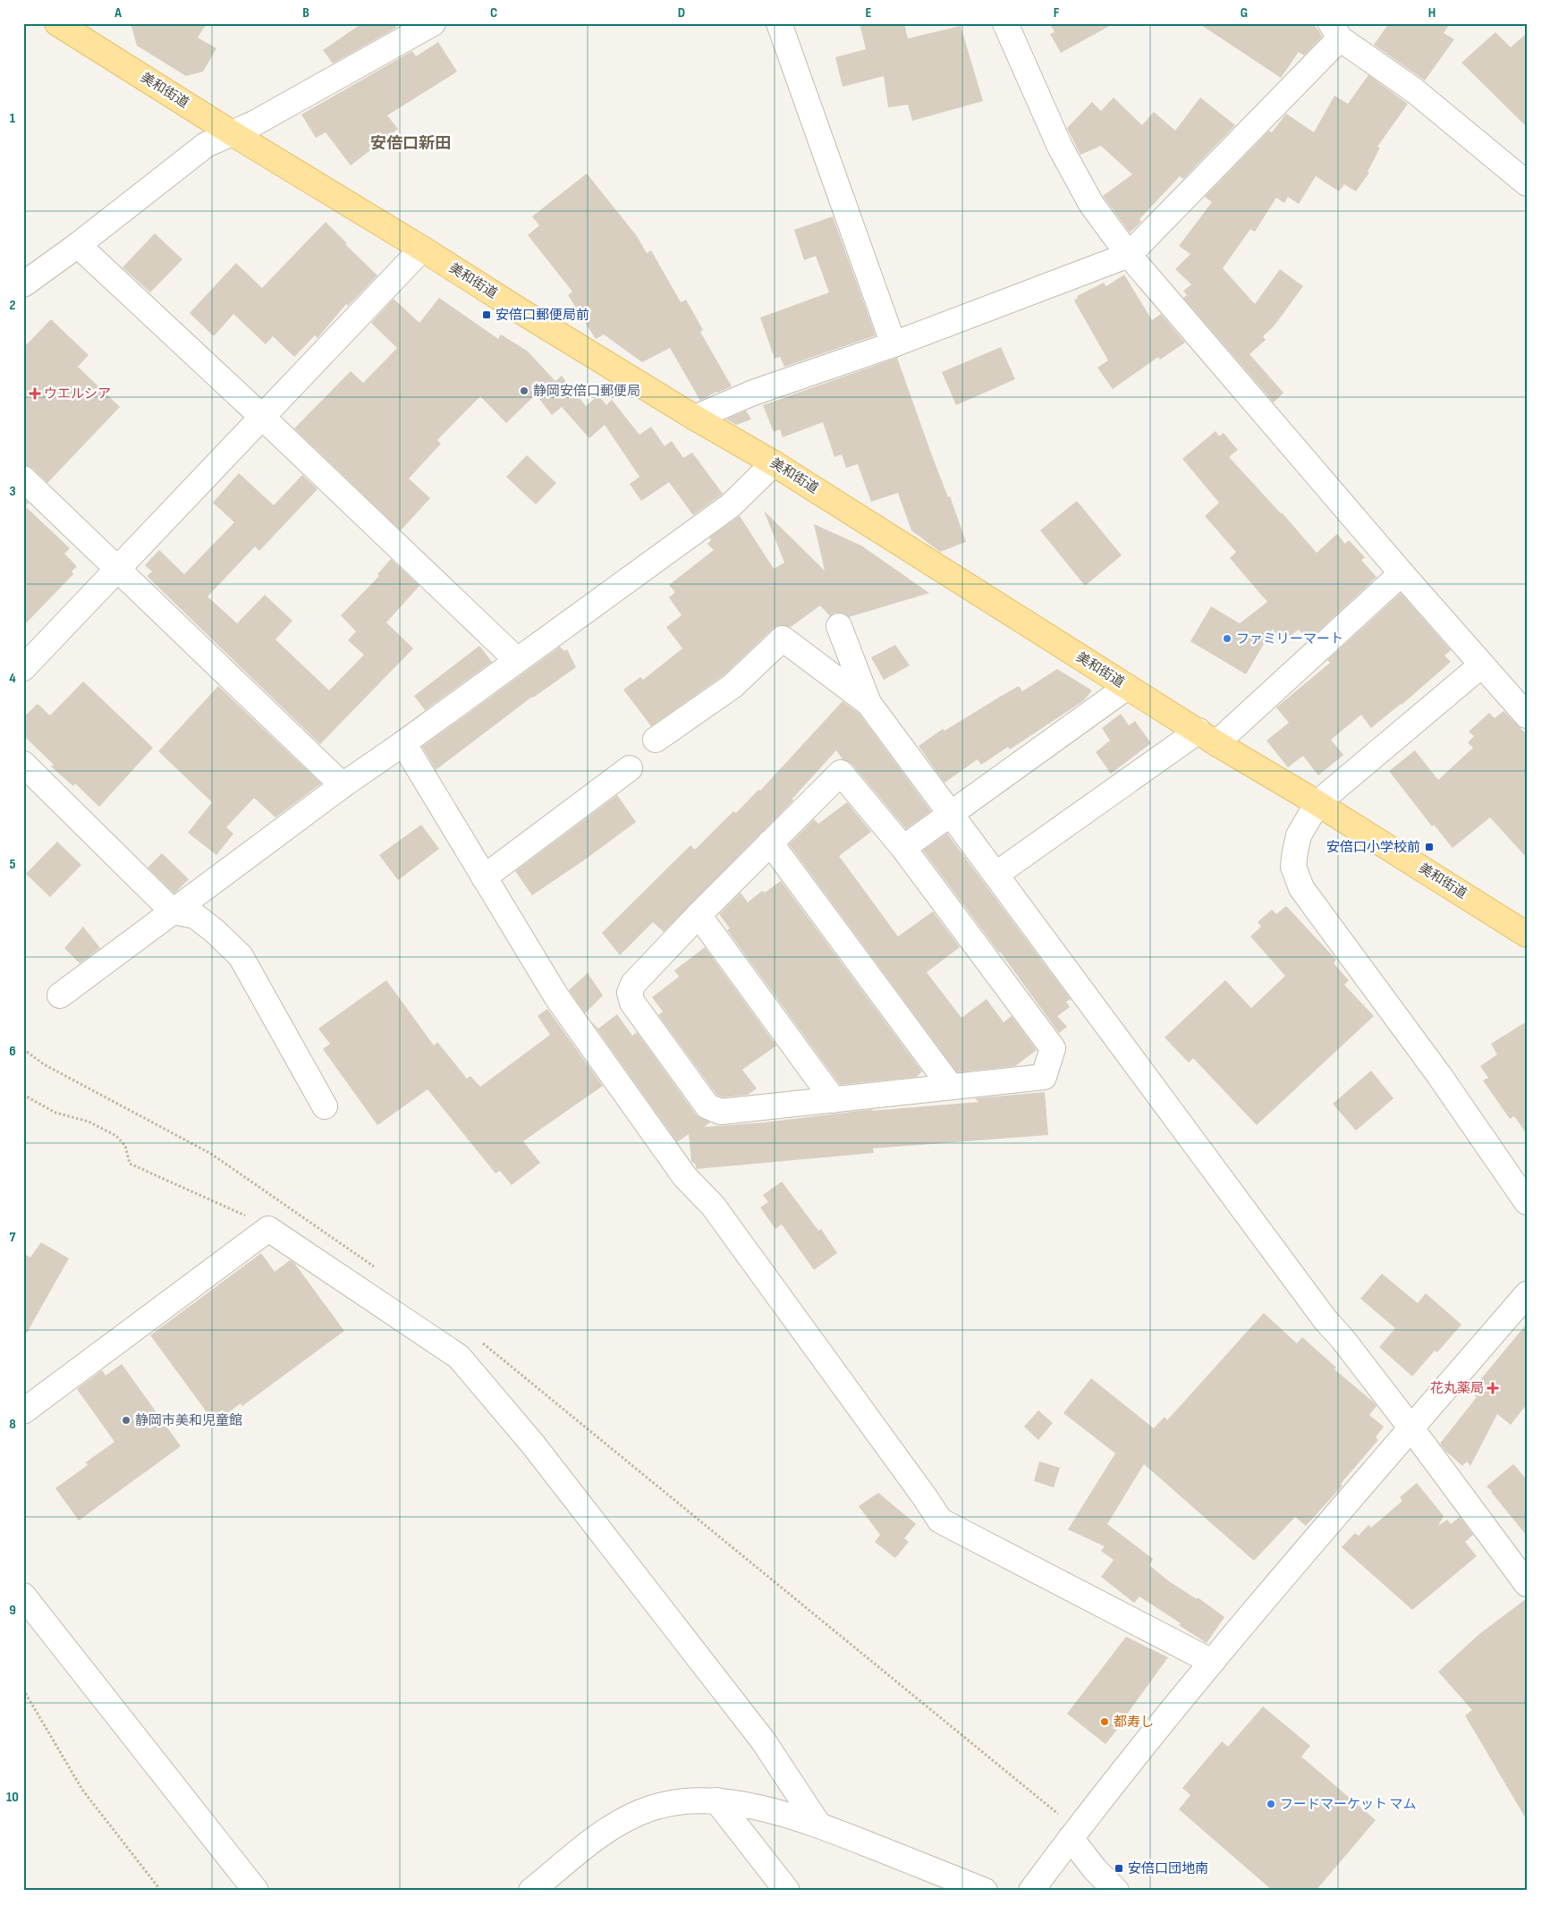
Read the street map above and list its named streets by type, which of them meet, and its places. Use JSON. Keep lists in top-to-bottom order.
{
  "streets": {
    "main road": ["美和街道"]
  },
  "districts": ["安倍口新田"],
  "places": {
    "transit": ["安倍口郵便局前", "安倍口小学校前", "安倍口団地南"],
    "other": [
      "静岡安倍口郵便局",
      "ファミリーマート",
      "静岡市美和児童館",
      "都寿し",
      "フードマーケット マム"
    ],
    "health": ["ウエルシア", "花丸薬局"]
  },
  "grid": {
    "columns": [
      "A",
      "B",
      "C",
      "D",
      "E",
      "F",
      "G",
      "H"
    ],
    "rows": [
      "1",
      "2",
      "3",
      "4",
      "5",
      "6",
      "7",
      "8",
      "9",
      "10"
    ]
  }
}
